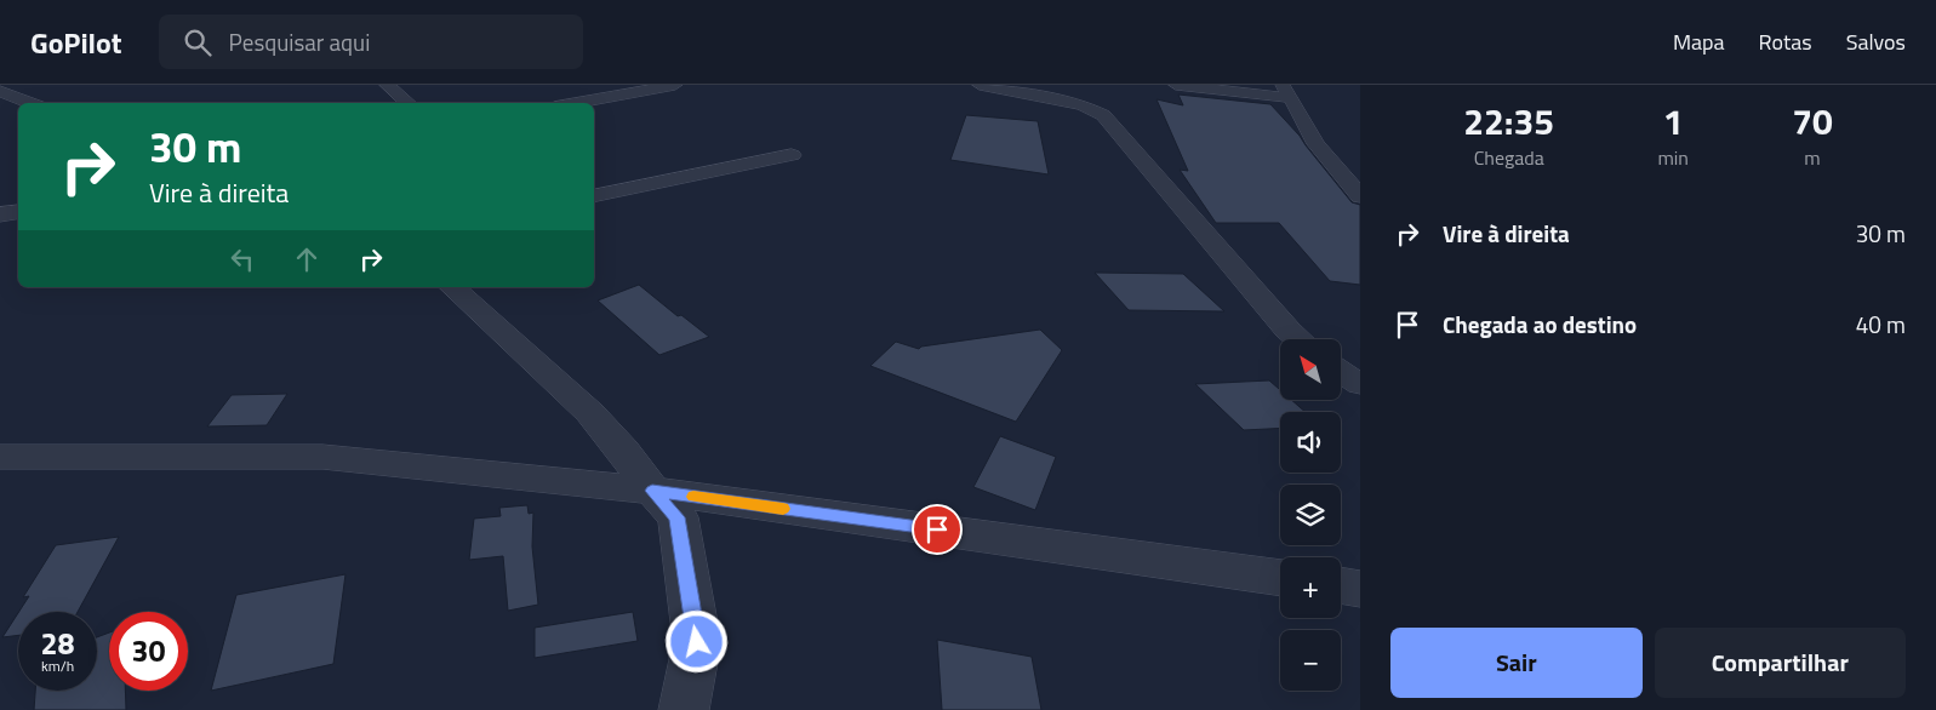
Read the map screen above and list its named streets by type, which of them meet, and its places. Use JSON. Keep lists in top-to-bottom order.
{
  "north": "top left",
  "page": {
    "header": "GoPilot",
    "search": "Pesquisar aqui",
    "nav": ["Mapa", "Rotas", "Salvos"],
    "eta": [
      "22:35",
      "Chegada",
      "1",
      "min",
      "70",
      "m"
    ],
    "turn": ["30 m", "Vire à direita"],
    "list": [
      {
        "name": "Vire à direita",
        "value": "30 m"
      },
      {
        "name": "Chegada ao destino",
        "value": "40 m"
      }
    ],
    "map_buttons": ["+", "−"],
    "speed": "28 km/h",
    "limit": "30",
    "buttons": ["Sair", "Compartilhar"]
  }
}
